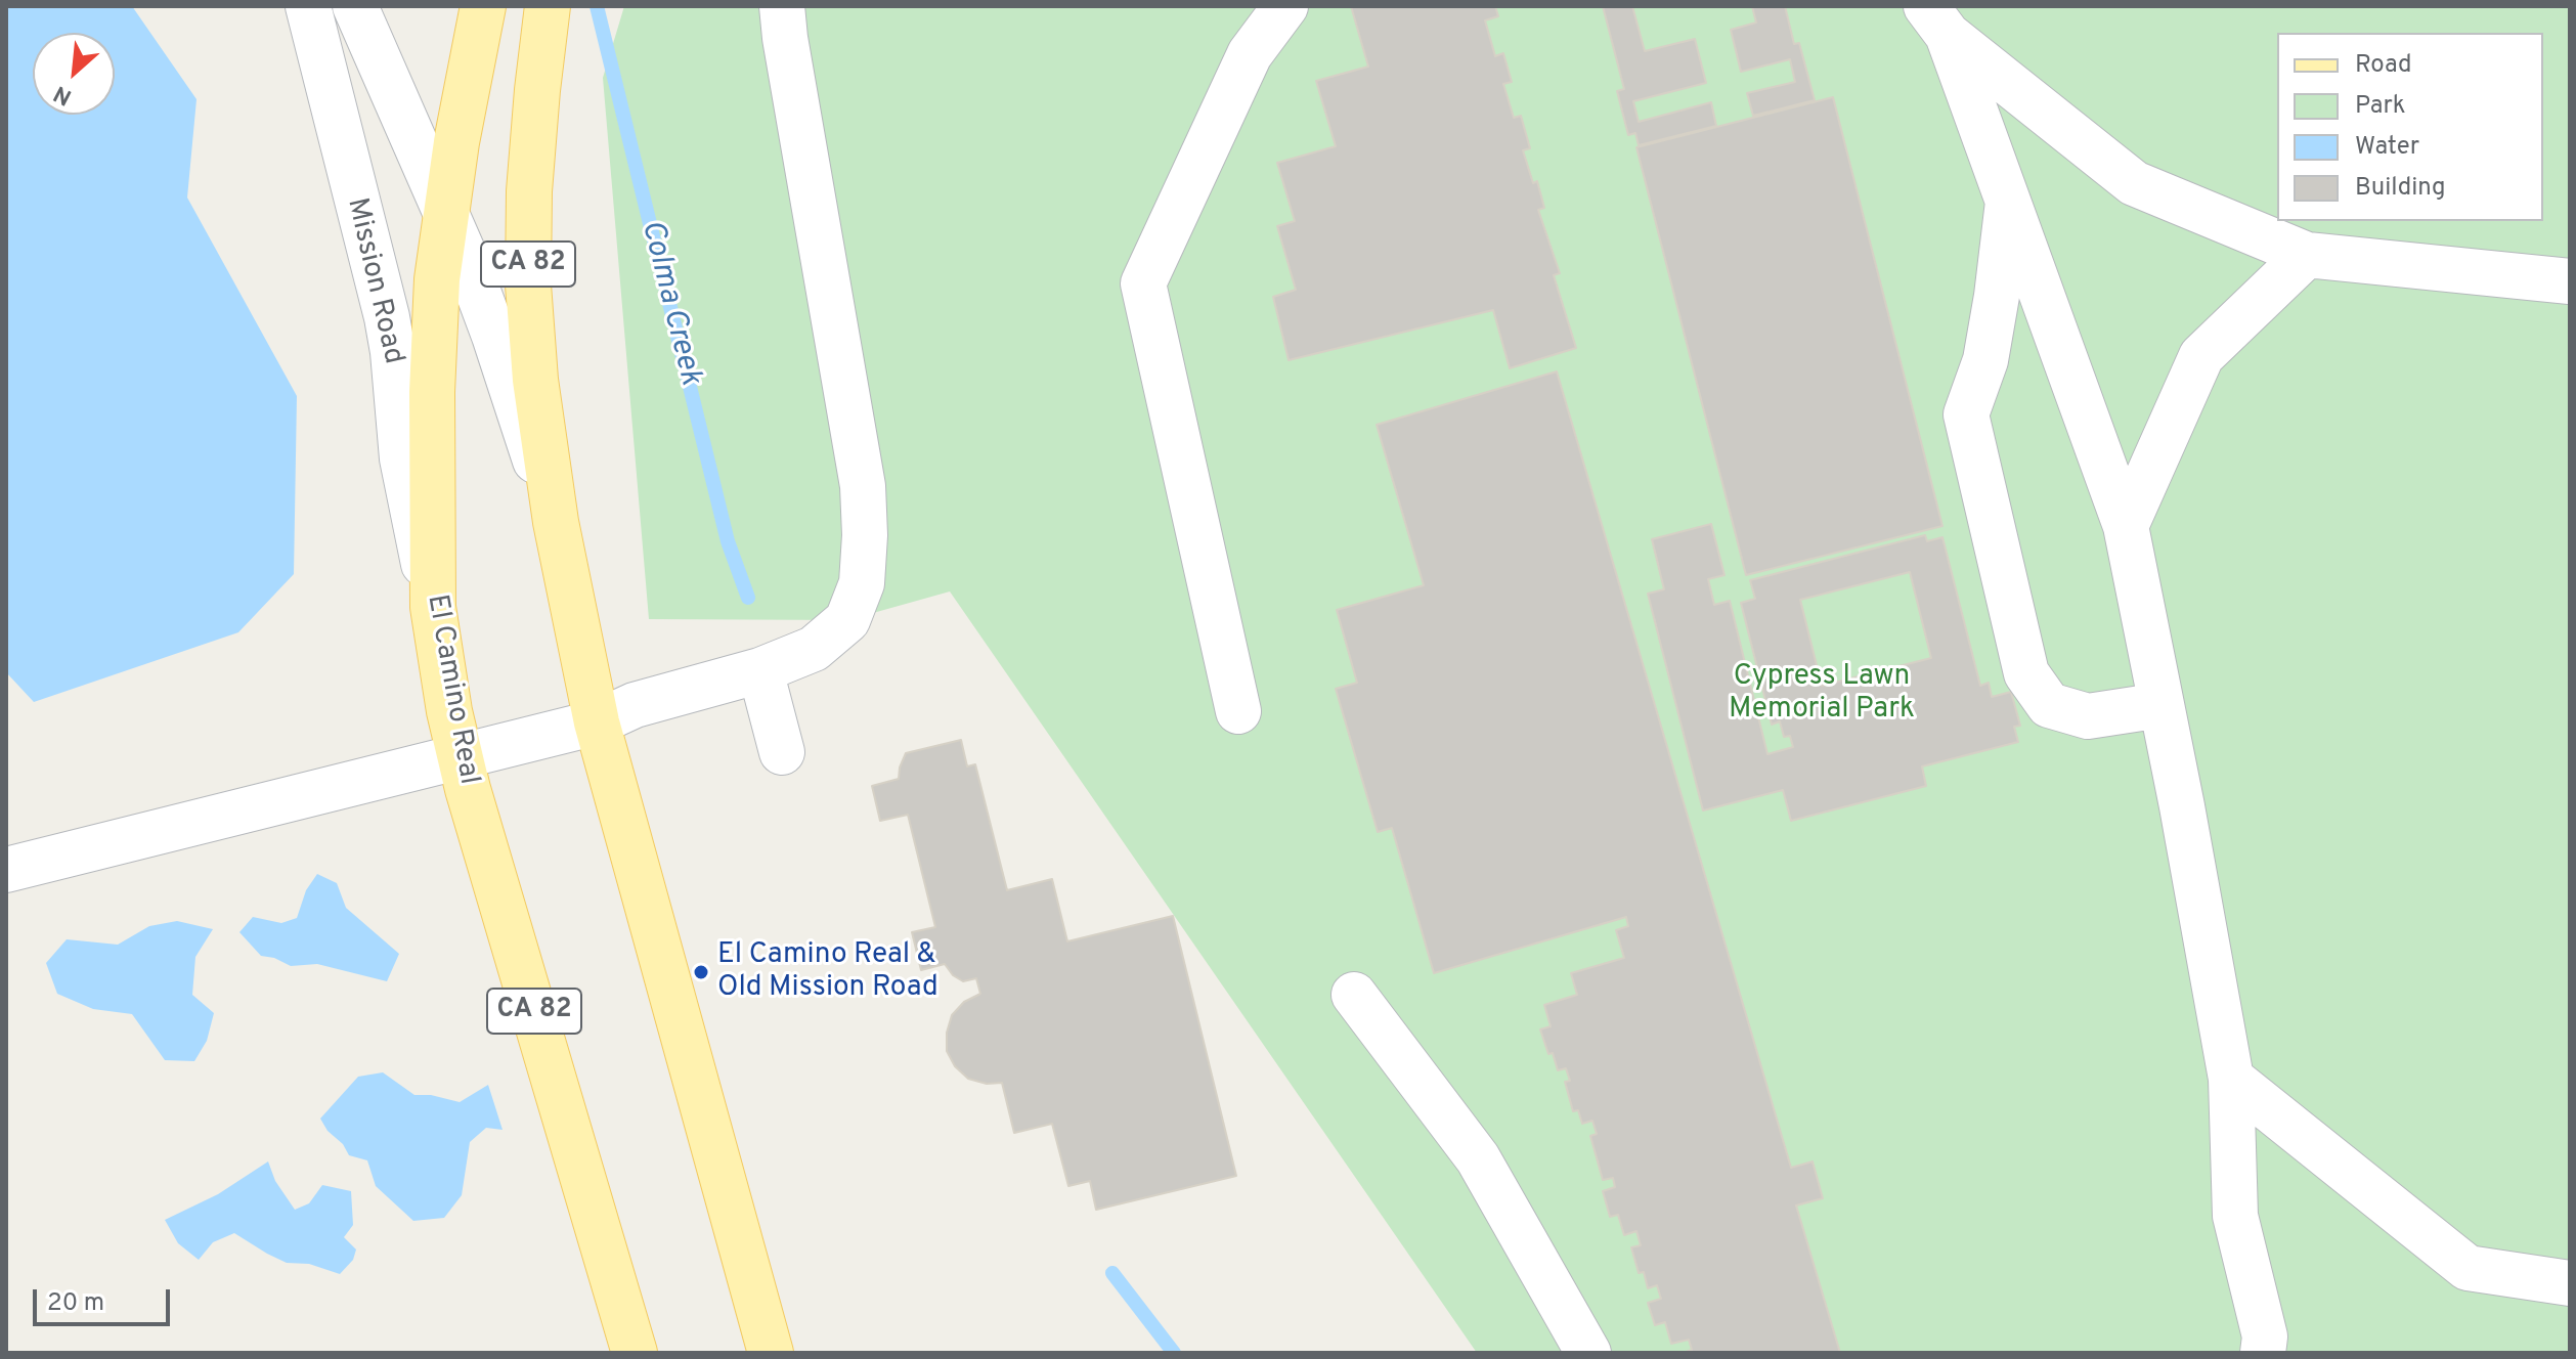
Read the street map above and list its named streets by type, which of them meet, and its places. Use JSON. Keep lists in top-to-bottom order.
{
  "streets": {
    "main road": ["CA 82", "El Camino Real"],
    "street": ["Mission Road"]
  },
  "crossings": [
    ["Mission Road", "El Camino Real"]
  ],
  "water": ["Colma Creek"],
  "parks": ["Cypress Lawn Memorial Park"],
  "places": ["El Camino Real & Old Mission Road"],
  "legend": [
    "Road",
    "Park",
    "Water",
    "Building"
  ],
  "scale_bar": "20 m",
  "north": "bottom left"
}
